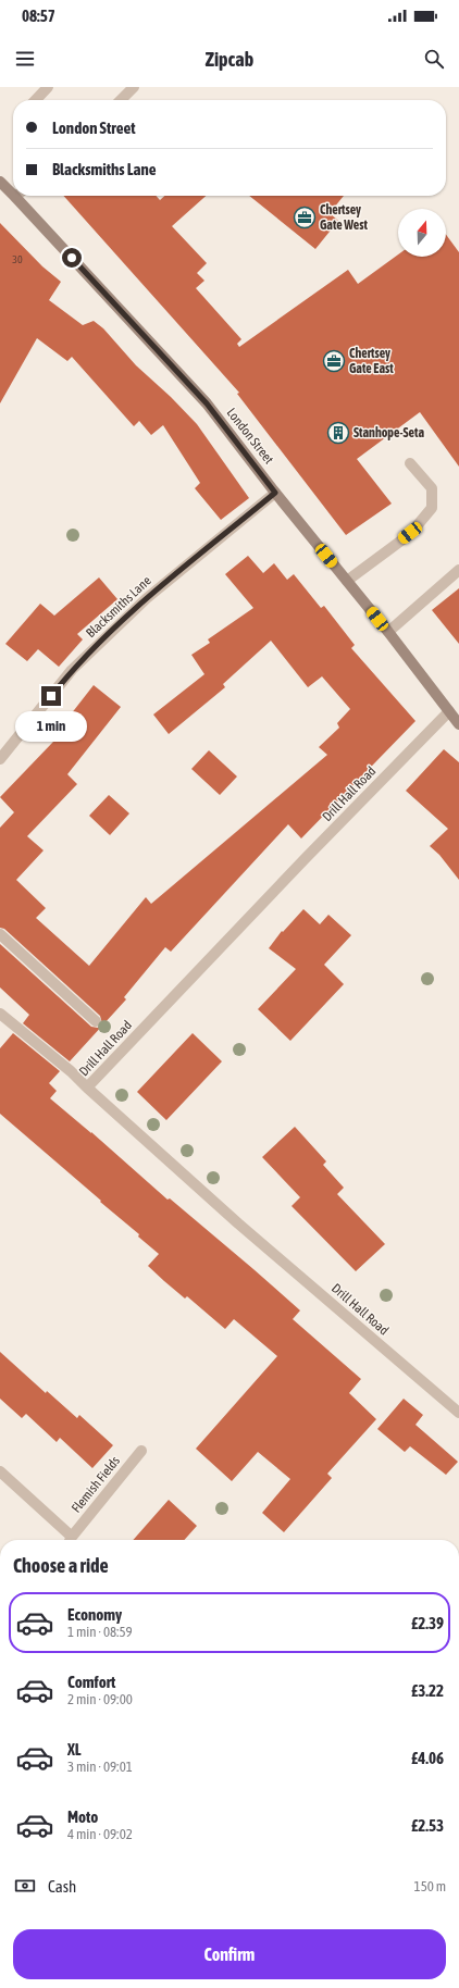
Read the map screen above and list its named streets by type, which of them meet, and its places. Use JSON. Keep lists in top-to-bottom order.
{
  "streets": {
    "main road": ["London Street"],
    "street": ["Blacksmiths Lane", "Drill Hall Road", "Flemish Fields"]
  },
  "crossings": [
    ["London Street", "Blacksmiths Lane"],
    ["London Street", "Drill Hall Road"]
  ],
  "places": {
    "office": ["Chertsey Gate West", "Chertsey Gate East"],
    "building": ["Stanhope-Seta"]
  },
  "house_numbers": ["30"],
  "north": "top",
  "page": {
    "status": "08:57",
    "header": "Zipcab",
    "banner": ["London Street", "Blacksmiths Lane"],
    "bubble": "1 min",
    "heading": "Choose a ride",
    "list": [
      {
        "name": "Economy",
        "note": "1 min · 08:59",
        "value": "£2.39"
      },
      {
        "name": "Comfort",
        "note": "2 min · 09:00",
        "value": "£3.22"
      },
      {
        "name": "XL",
        "note": "3 min · 09:01",
        "value": "£4.06"
      },
      {
        "name": "Moto",
        "note": "4 min · 09:02",
        "value": "£2.53"
      }
    ],
    "pay": ["Cash", "150 m"],
    "buttons": "Confirm"
  }
}
